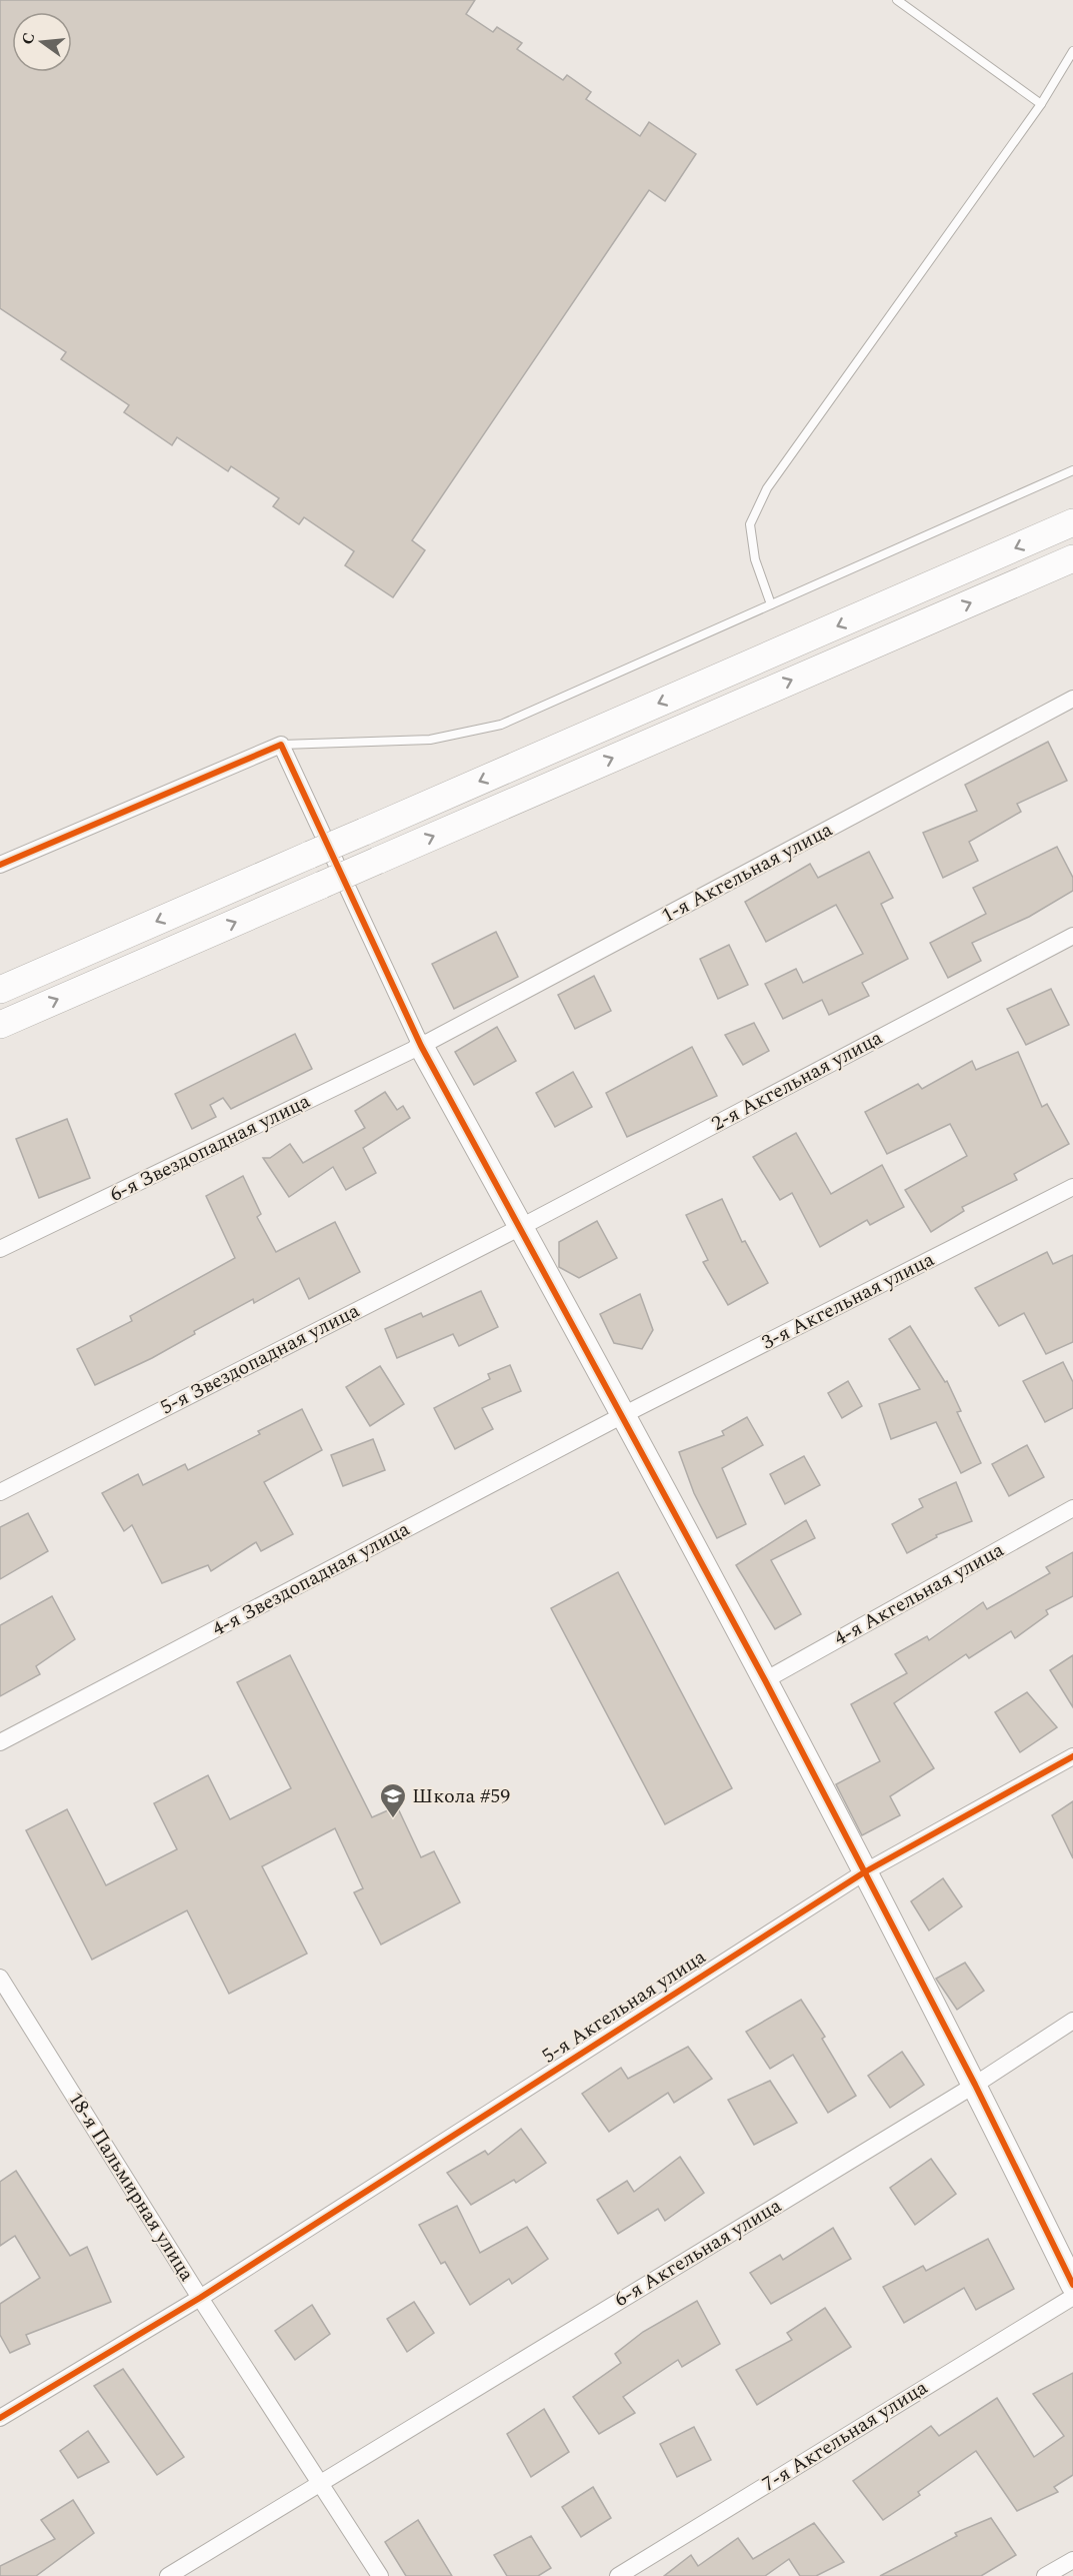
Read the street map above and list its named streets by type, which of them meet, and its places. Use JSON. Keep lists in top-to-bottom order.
{
  "streets": {
    "street": [
      "1-я Акгельная улица",
      "2-я Акгельная улица",
      "6-я Звездопадная улица",
      "3-я Акгельная улица",
      "5-я Звездопадная улица",
      "4-я Звездопадная улица",
      "4-я Акгельная улица",
      "5-я Акгельная улица",
      "18-я Пальмирная улица",
      "6-я Акгельная улица",
      "7-я Акгельная улица"
    ]
  },
  "crossings": [
    ["1-я Акгельная улица", "6-я Звездопадная улица"],
    ["2-я Акгельная улица", "5-я Звездопадная улица"],
    ["3-я Акгельная улица", "4-я Звездопадная улица"],
    ["5-я Акгельная улица", "18-я Пальмирная улица"],
    ["18-я Пальмирная улица", "6-я Акгельная улица"]
  ],
  "places": {
    "school or university": ["Школа #59"]
  },
  "north": "left"
}
